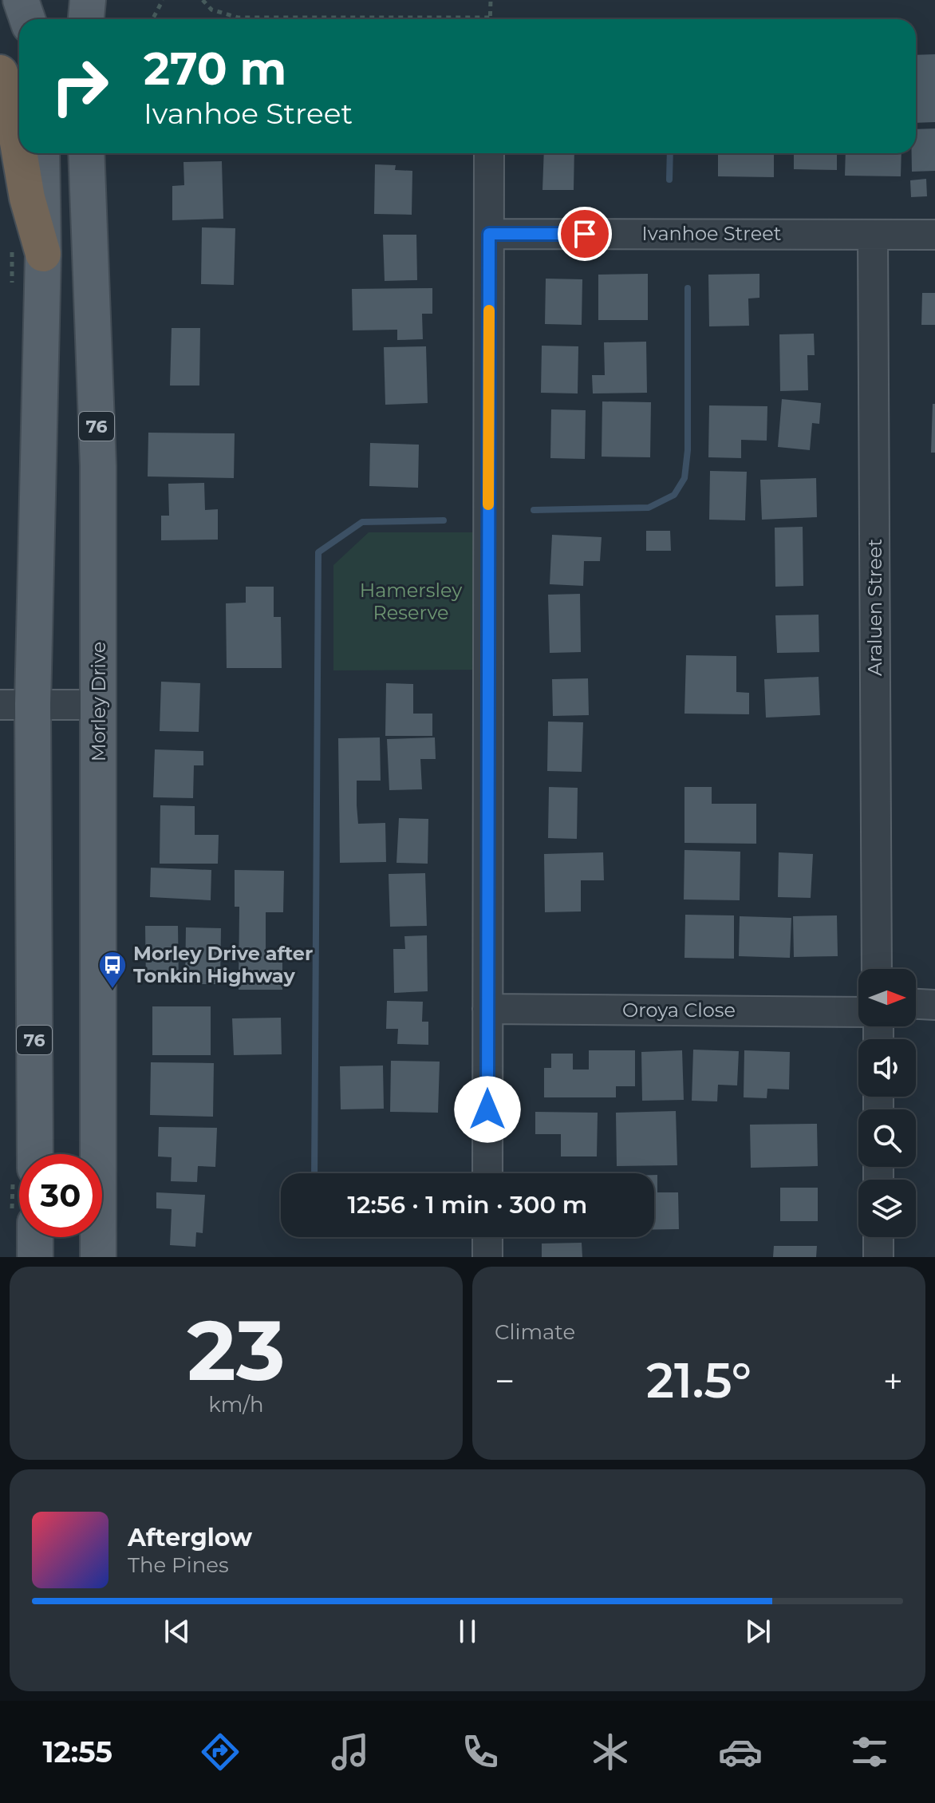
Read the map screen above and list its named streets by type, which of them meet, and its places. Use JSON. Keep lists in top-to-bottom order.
{
  "streets": {
    "main road": ["76", "Morley Drive"],
    "street": ["Ivanhoe Street", "Araluen Street", "Oroya Close"]
  },
  "crossings": [
    ["Ivanhoe Street", "Araluen Street"]
  ],
  "parks": ["Hamersley Reserve"],
  "places": {
    "bus stop": ["Morley Drive after Tonkin Highway"]
  },
  "north": "right",
  "page": {
    "turn": ["270 m", "Ivanhoe Street"],
    "limit": "30",
    "trip": "12:56 · 1 min · 300 m",
    "tile": [
      ["23", "km/h"],
      "Climate"
    ],
    "heat": ["−", "21.5°", "+"],
    "song": ["Afterglow", "The Pines"],
    "tabs": "12:55"
  }
}
